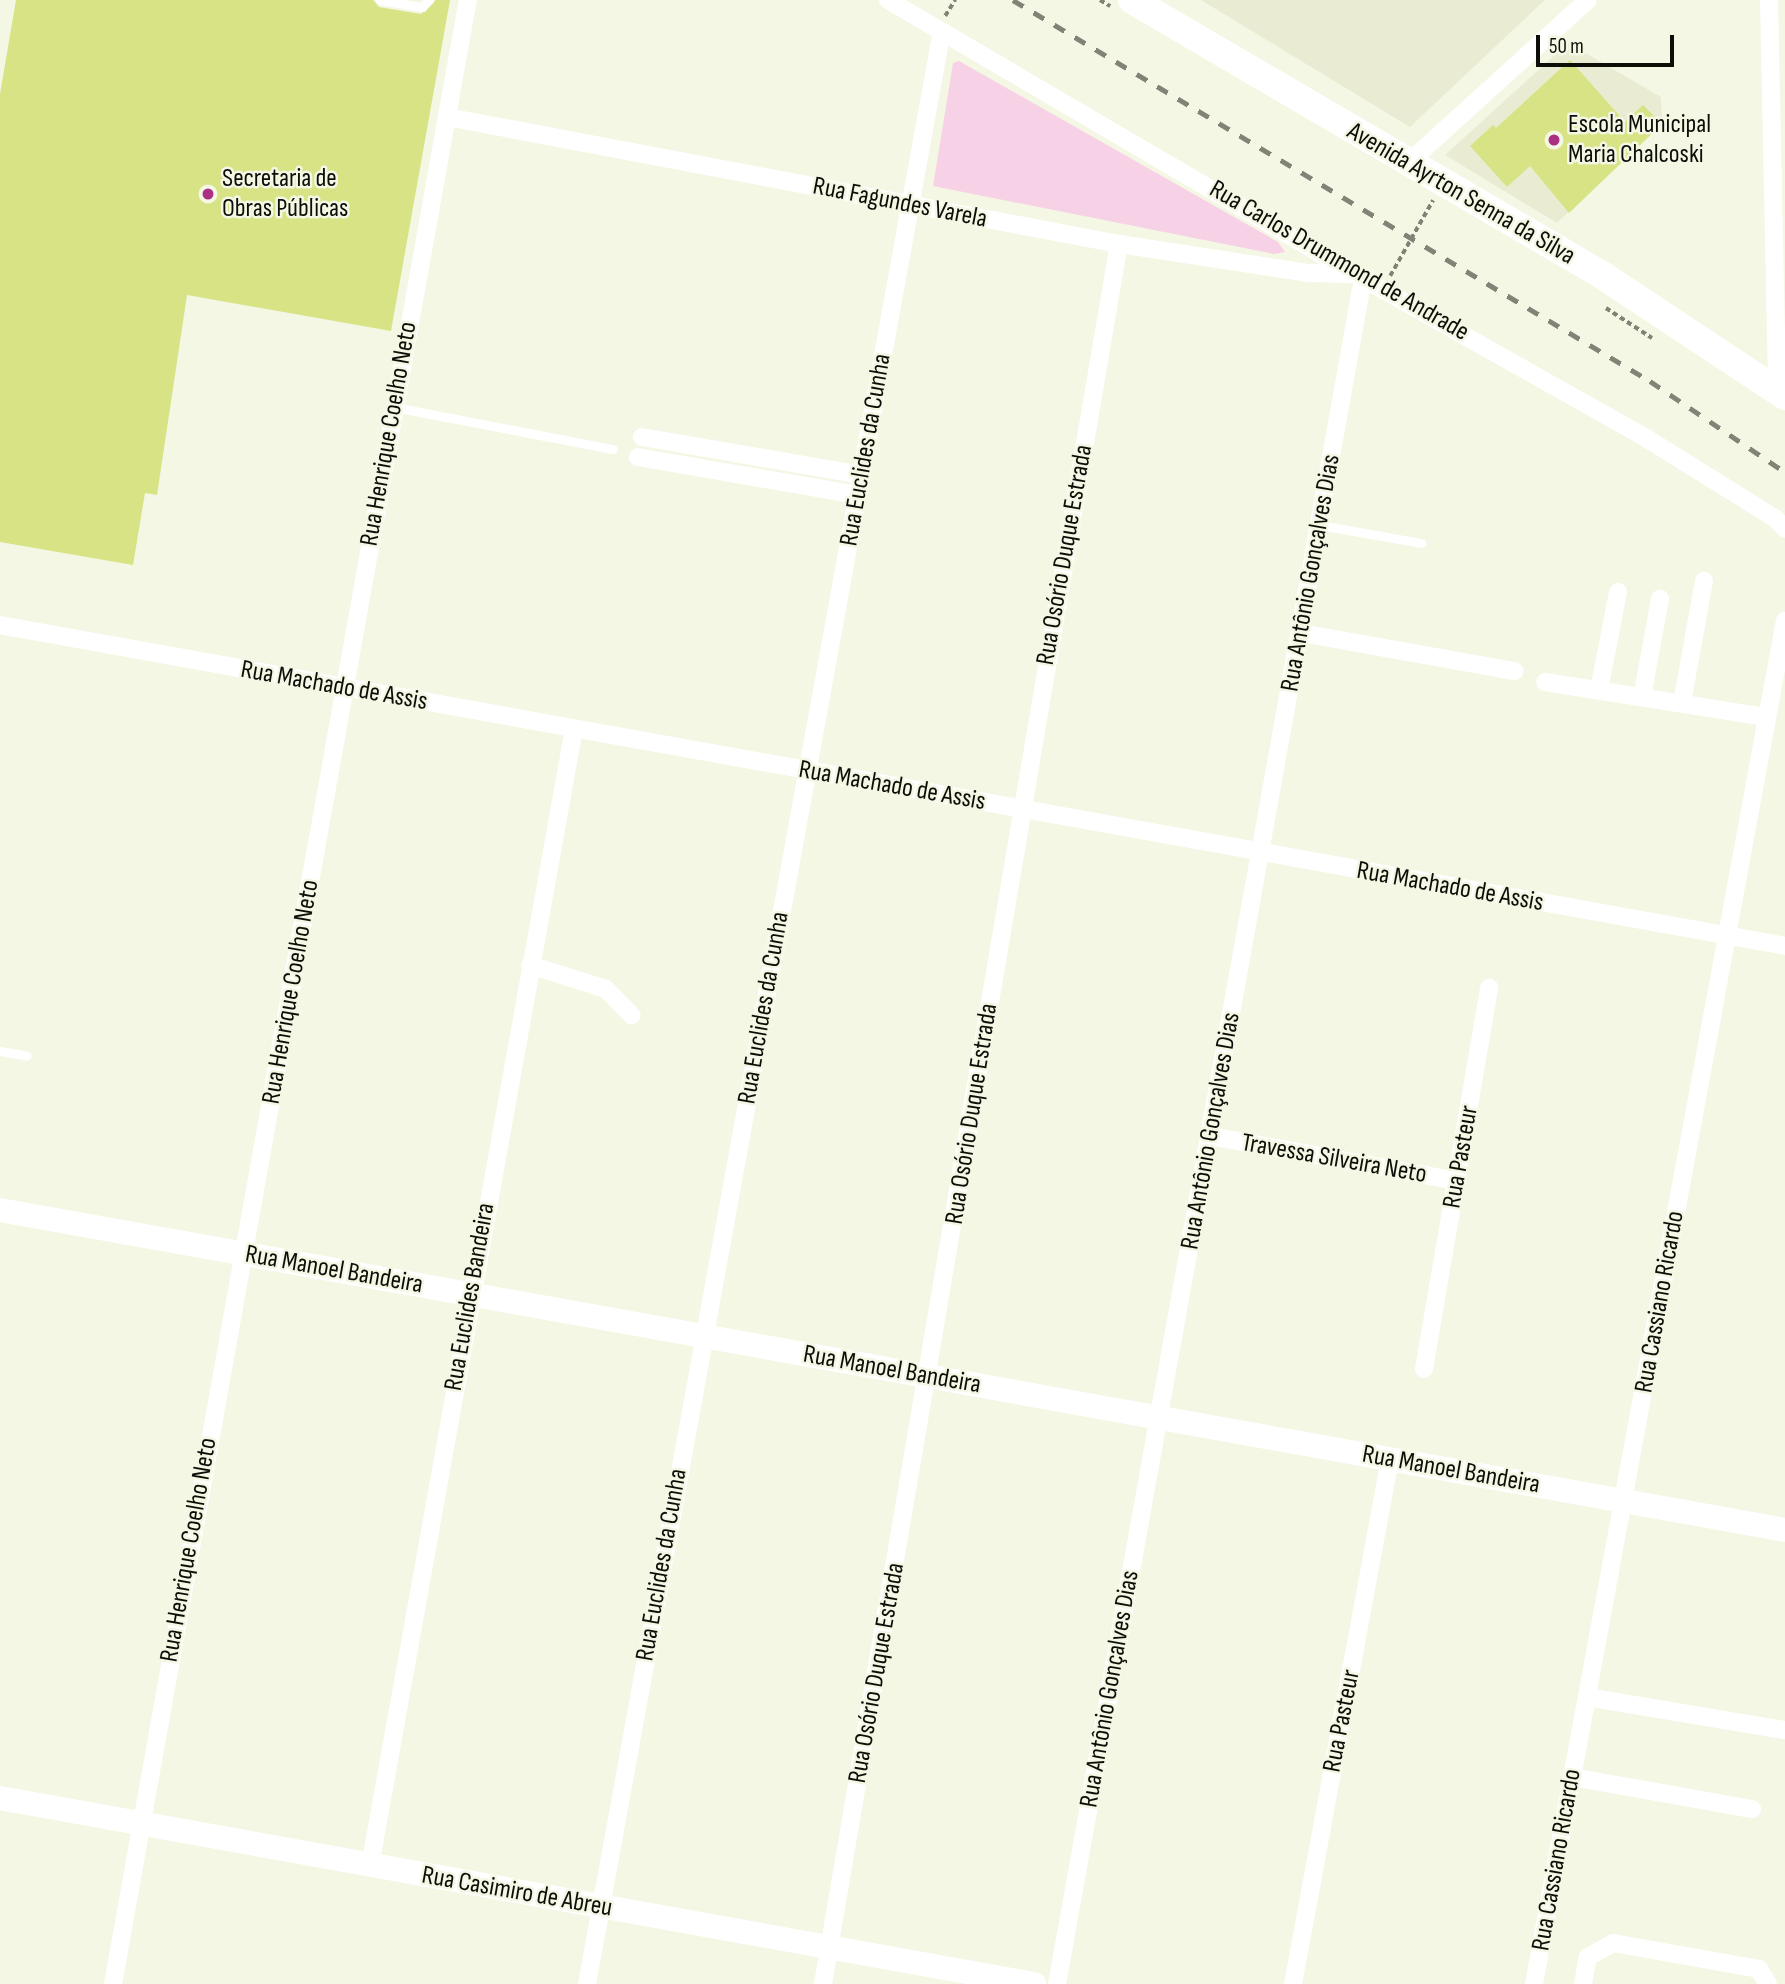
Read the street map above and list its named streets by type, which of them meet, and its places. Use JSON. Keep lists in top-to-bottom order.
{
  "streets": {
    "main road": ["Avenida Ayrton Senna da Silva"],
    "street": [
      "Rua Fagundes Varela",
      "Rua Carlos Drummond de Andrade",
      "Rua Henrique Coelho Neto",
      "Rua Euclides da Cunha",
      "Rua Osório Duque Estrada",
      "Rua Antônio Gonçalves Dias",
      "Rua Machado de Assis",
      "Rua Pasteur",
      "Travessa Silveira Neto",
      "Rua Manoel Bandeira",
      "Rua Euclides Bandeira",
      "Rua Cassiano Ricardo",
      "Rua Casimiro de Abreu"
    ]
  },
  "crossings": [
    ["Rua Fagundes Varela", "Rua Carlos Drummond de Andrade"],
    ["Rua Fagundes Varela", "Rua Henrique Coelho Neto"],
    ["Rua Fagundes Varela", "Rua Euclides da Cunha"],
    ["Rua Fagundes Varela", "Rua Osório Duque Estrada"],
    ["Rua Fagundes Varela", "Rua Antônio Gonçalves Dias"],
    ["Rua Carlos Drummond de Andrade", "Rua Euclides da Cunha"],
    ["Rua Carlos Drummond de Andrade", "Rua Antônio Gonçalves Dias"],
    ["Rua Henrique Coelho Neto", "Rua Machado de Assis"],
    ["Rua Henrique Coelho Neto", "Rua Manoel Bandeira"],
    ["Rua Henrique Coelho Neto", "Rua Casimiro de Abreu"],
    ["Rua Euclides da Cunha", "Rua Machado de Assis"],
    ["Rua Euclides da Cunha", "Rua Manoel Bandeira"],
    ["Rua Euclides da Cunha", "Rua Casimiro de Abreu"],
    ["Rua Osório Duque Estrada", "Rua Machado de Assis"],
    ["Rua Osório Duque Estrada", "Rua Manoel Bandeira"],
    ["Rua Osório Duque Estrada", "Rua Casimiro de Abreu"],
    ["Rua Antônio Gonçalves Dias", "Rua Machado de Assis"],
    ["Rua Antônio Gonçalves Dias", "Travessa Silveira Neto"],
    ["Rua Antônio Gonçalves Dias", "Rua Manoel Bandeira"],
    ["Rua Machado de Assis", "Rua Euclides Bandeira"],
    ["Rua Machado de Assis", "Rua Cassiano Ricardo"],
    ["Rua Pasteur", "Travessa Silveira Neto"],
    ["Rua Pasteur", "Rua Manoel Bandeira"],
    ["Rua Manoel Bandeira", "Rua Euclides Bandeira"],
    ["Rua Manoel Bandeira", "Rua Cassiano Ricardo"],
    ["Rua Euclides Bandeira", "Rua Casimiro de Abreu"]
  ],
  "places": ["Escola Municipal Maria Chalcoski", "Secretaria de Obras Públicas"],
  "scale_bar": "50 m"
}
